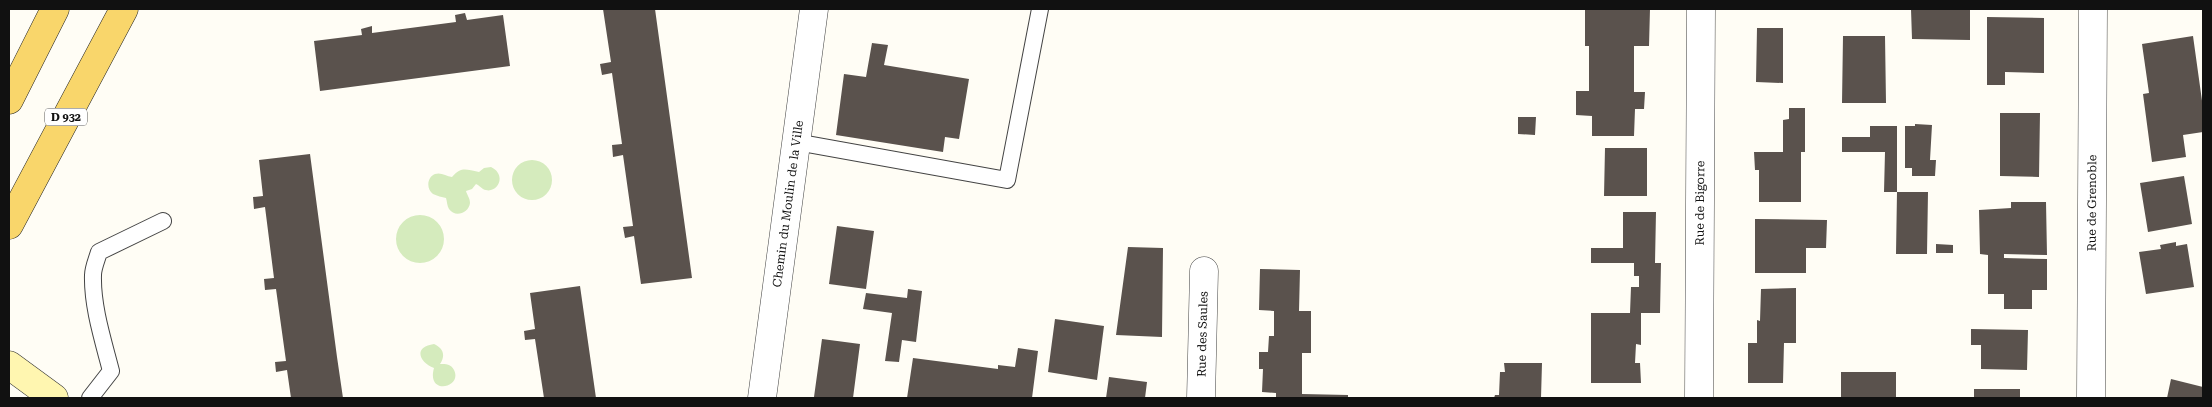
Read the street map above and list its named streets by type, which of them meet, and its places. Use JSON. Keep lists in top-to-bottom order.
{
  "streets": {
    "main road": ["D 932"],
    "street": [
      "Chemin du Moulin de la Ville",
      "Rue de Bigorre",
      "Rue de Grenoble",
      "Rue des Saules"
    ]
  }
}
